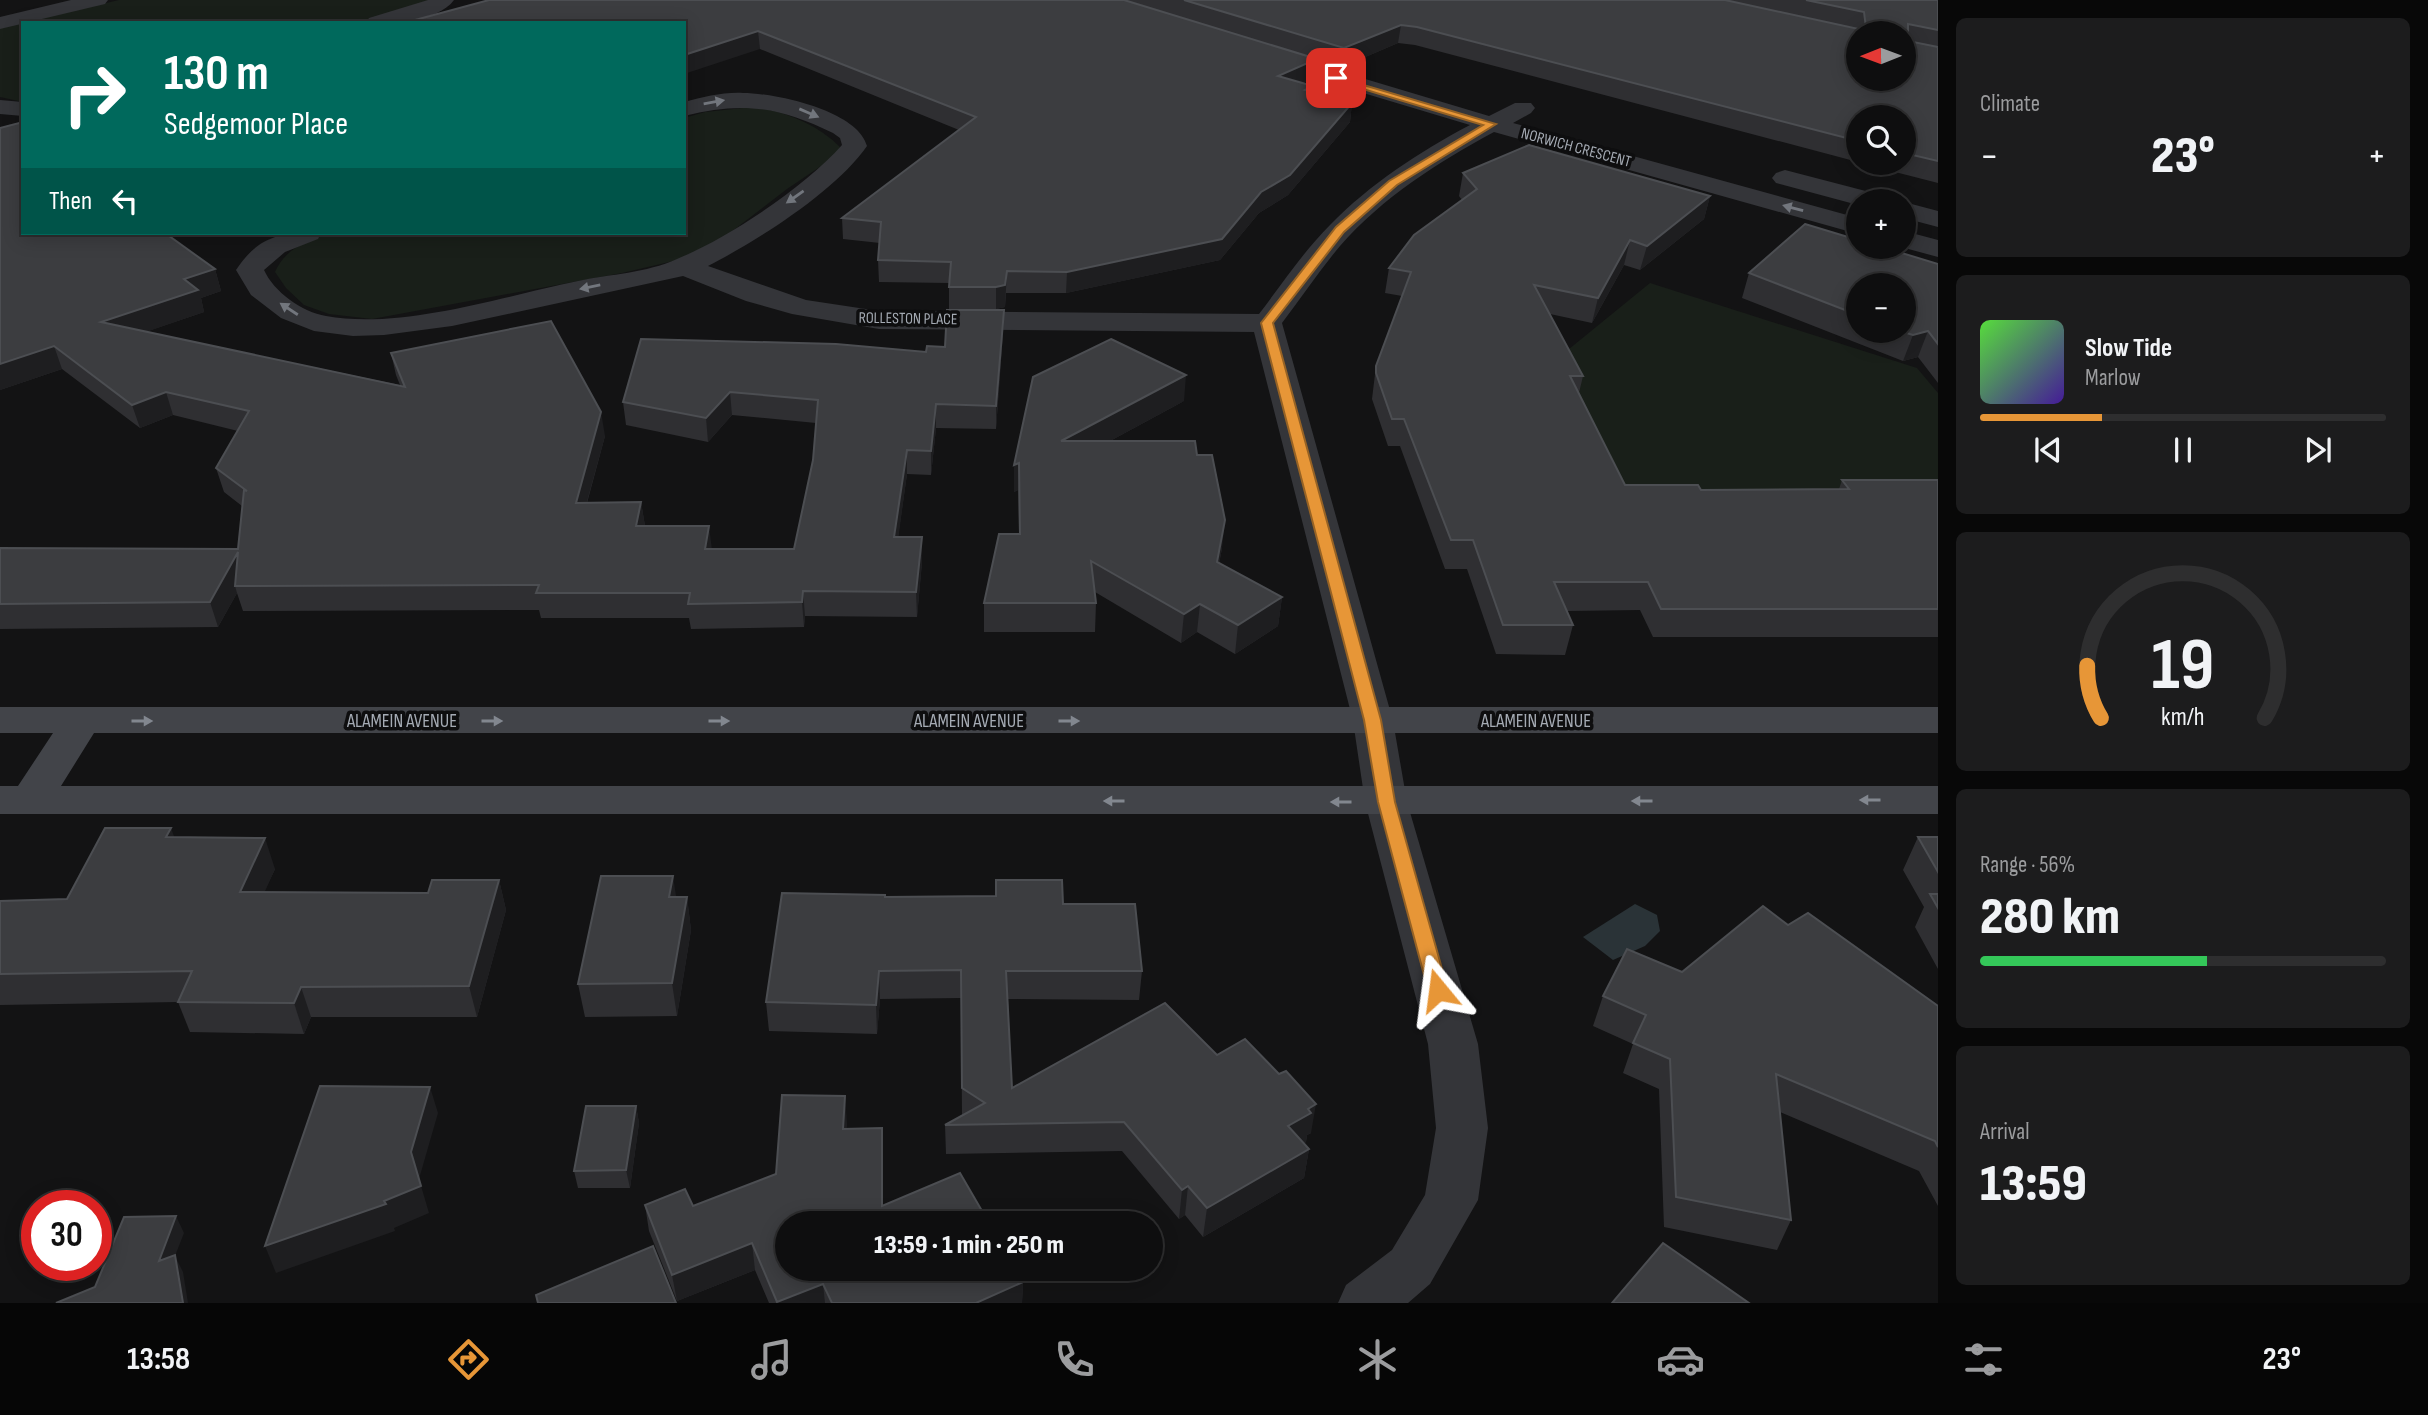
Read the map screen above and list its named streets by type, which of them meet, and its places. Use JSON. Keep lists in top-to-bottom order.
{
  "streets": {
    "street": ["NORWICH CRESCENT", "ROLLESTON PLACE", "ALAMEIN AVENUE"]
  },
  "one_way": ["NORWICH CRESCENT"],
  "north": "left",
  "page": {
    "tile": [
      "Climate",
      ["Range · 56%", "280 km"],
      ["Arrival", "13:59"]
    ],
    "map_buttons": ["+", "−"],
    "turn": ["130 m", "Sedgemoor Place"],
    "heat": ["−", "23°", "+"],
    "then": "Then",
    "song": ["Slow Tide", "Marlow"],
    "limit": "30",
    "trip": "13:59 · 1 min · 250 m",
    "tabs": ["13:58", "23°"],
    "gauge": ["19", "km/h"]
  }
}
